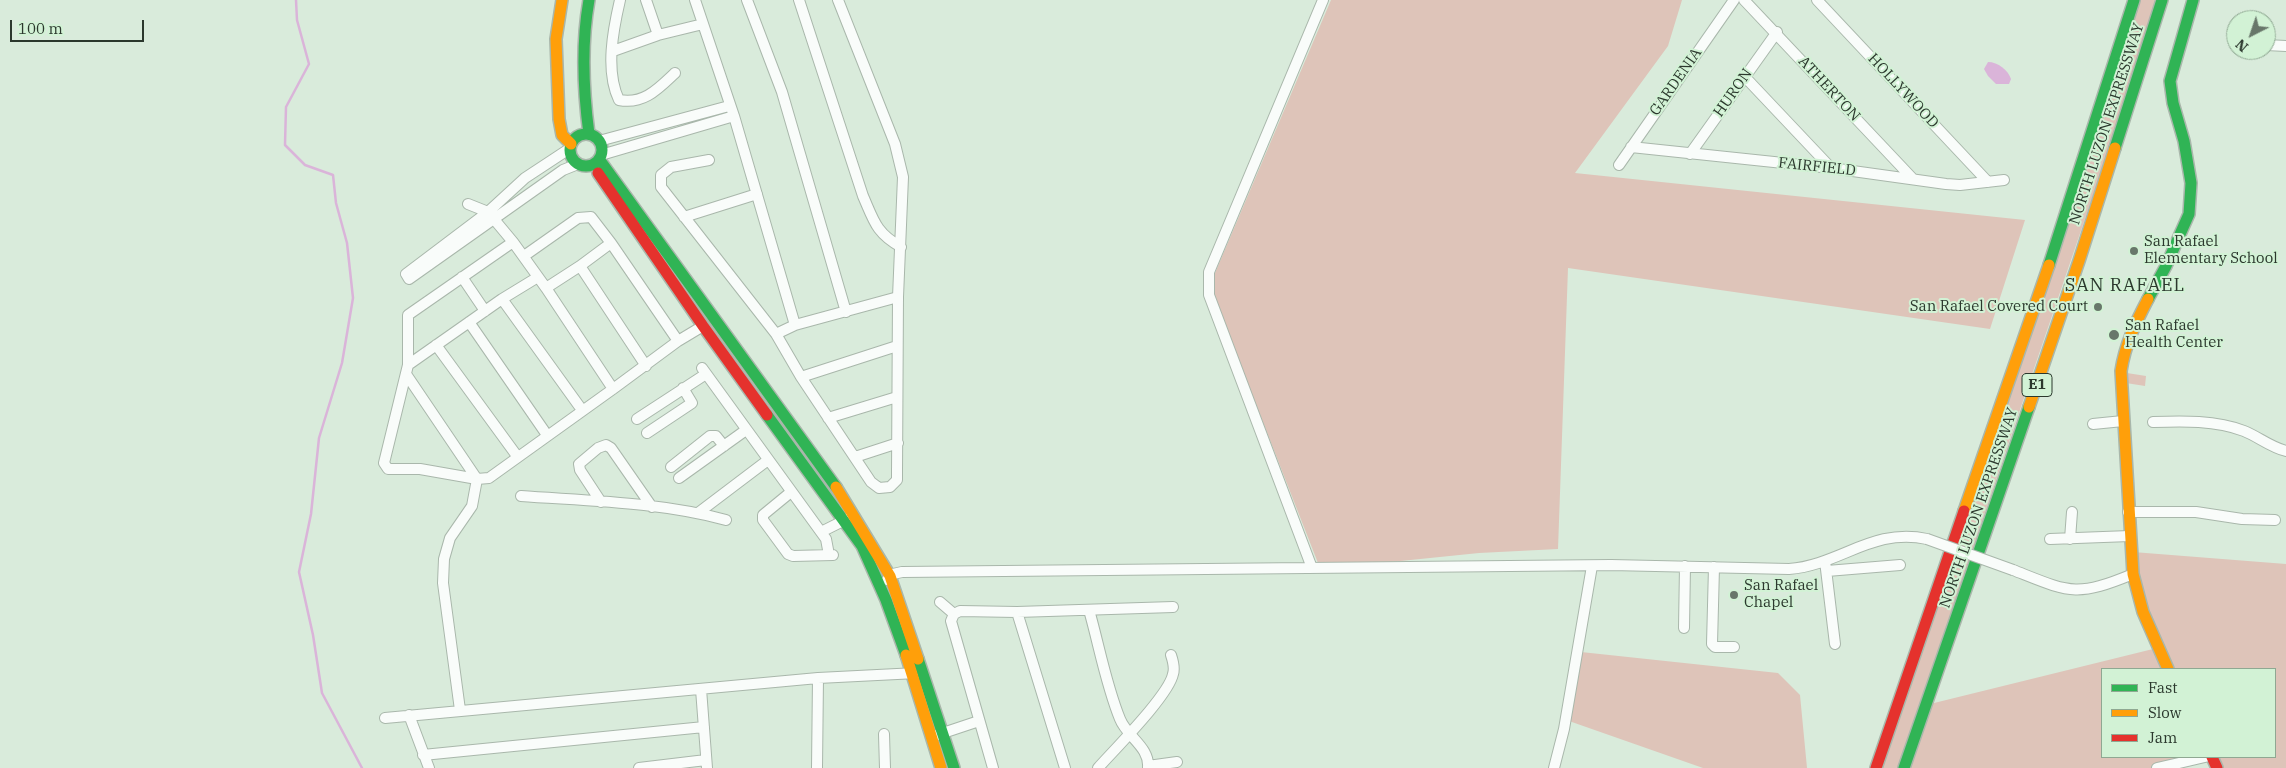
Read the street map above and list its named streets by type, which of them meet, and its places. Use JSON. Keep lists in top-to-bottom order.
{
  "streets": {
    "main road": ["NORTH LUZON EXPRESSWAY", "E1"],
    "street": [
      "GARDENIA",
      "ATHERTON",
      "HOLLYWOOD",
      "HURON",
      "FAIRFIELD"
    ]
  },
  "crossings": [
    ["GARDENIA", "FAIRFIELD"],
    ["ATHERTON", "HURON"],
    ["ATHERTON", "FAIRFIELD"],
    ["HOLLYWOOD", "FAIRFIELD"],
    ["HURON", "FAIRFIELD"]
  ],
  "districts": ["SAN RAFAEL"],
  "places": [
    "San Rafael Elementary School",
    "San Rafael Covered Court",
    "San Rafael Health Center",
    "San Rafael Chapel"
  ],
  "legend": ["Fast", "Slow", "Jam"],
  "scale_bar": "100 m",
  "north": "bottom left"
}
